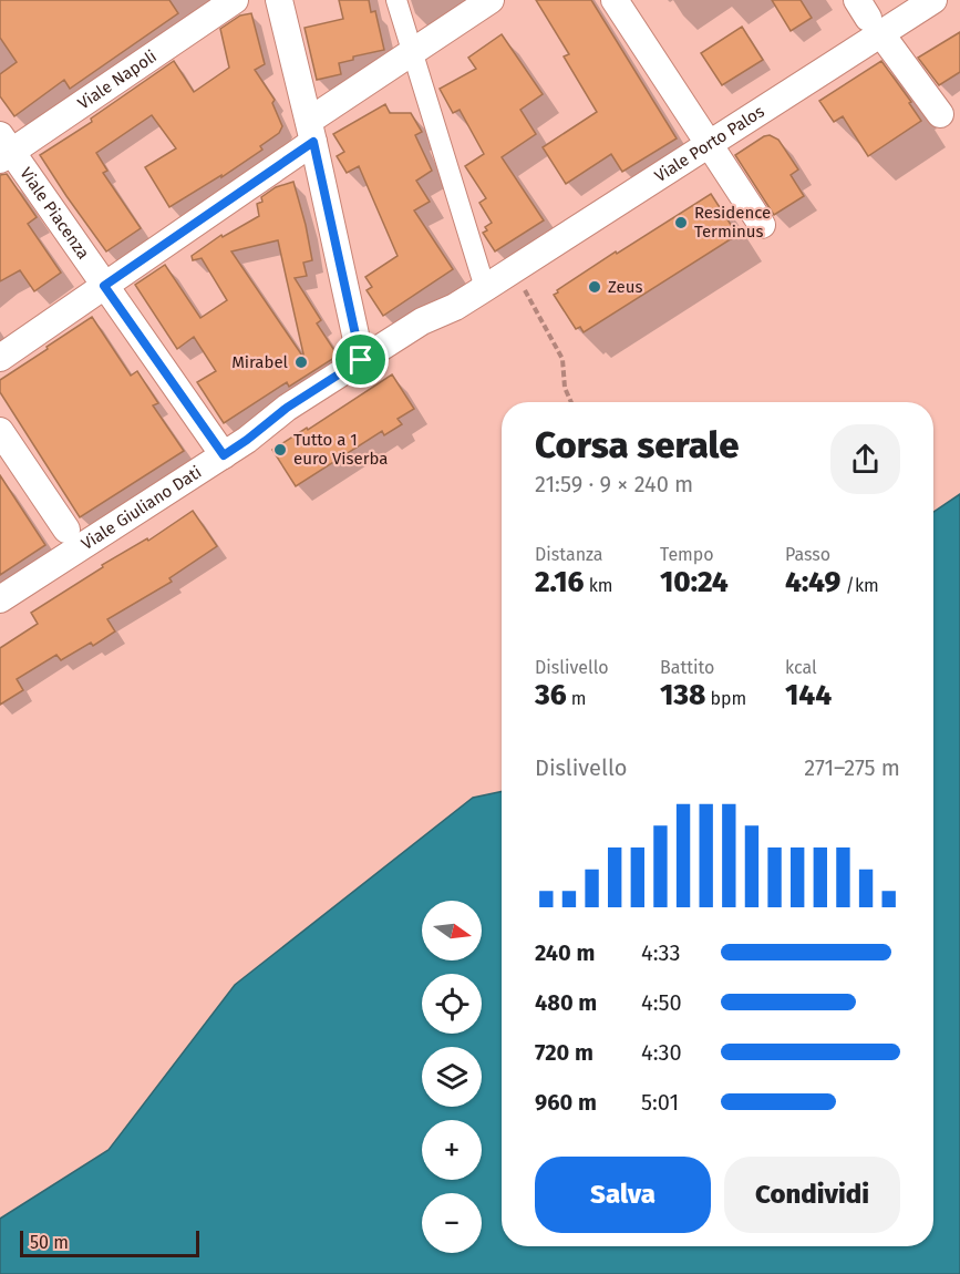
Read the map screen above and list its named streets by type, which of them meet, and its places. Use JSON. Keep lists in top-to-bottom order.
{
  "streets": {
    "street": [
      "Viale Napoli",
      "Viale Porto Palos",
      "Viale Piacenza",
      "Viale Giuliano Dati"
    ]
  },
  "crossings": [
    ["Viale Napoli", "Viale Piacenza"],
    ["Viale Porto Palos", "Viale Giuliano Dati"],
    ["Viale Piacenza", "Viale Giuliano Dati"]
  ],
  "places": [
    "Residence Terminus",
    "Zeus",
    "Mirabel",
    "Tutto a 1 euro Viserba"
  ],
  "scale_bar": "50 m",
  "north": "right",
  "page": {
    "heading": ["Corsa serale", "21:59 · 9 × 240 m"],
    "stats": [
      ["Distanza", "2.16 km"],
      ["Tempo", "10:24"],
      ["Passo", "4:49 /km"],
      ["Dislivello", "36 m"],
      ["Battito", "138 bpm"],
      ["kcal", "144"]
    ],
    "chart": ["Dislivello", "271–275 m"],
    "map_buttons": ["+", "−"],
    "list": [
      {
        "name": "240 m",
        "note": "4:33"
      },
      {
        "name": "480 m",
        "note": "4:50"
      },
      {
        "name": "720 m",
        "note": "4:30"
      },
      {
        "name": "960 m",
        "note": "5:01"
      }
    ],
    "buttons": ["Salva", "Condividi"],
    "scale": "50 m"
  }
}
